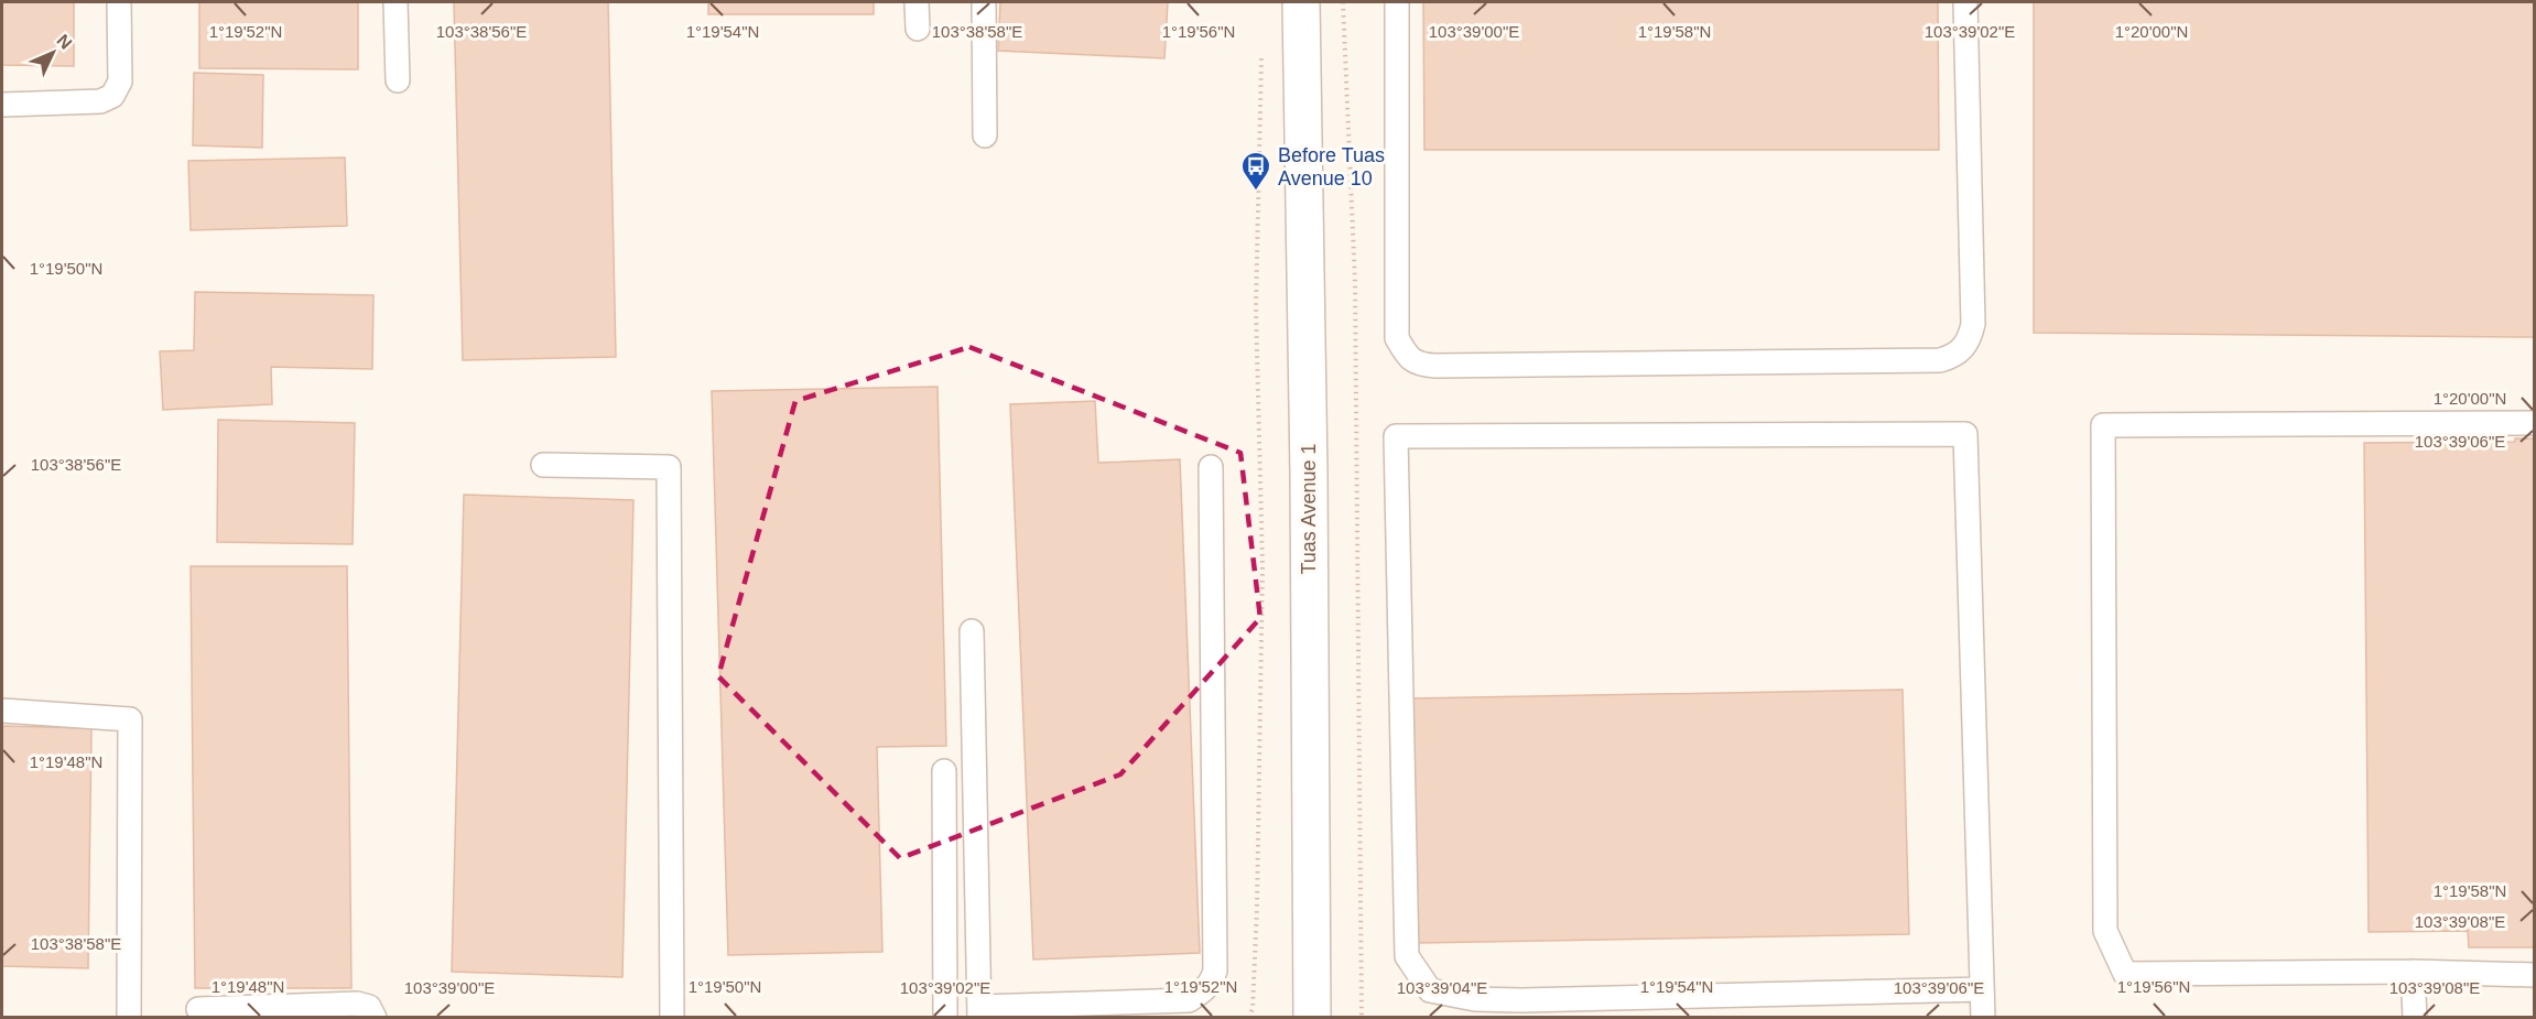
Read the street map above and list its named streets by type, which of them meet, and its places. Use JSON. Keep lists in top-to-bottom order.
{
  "streets": {
    "street": ["Tuas Avenue 1"]
  },
  "places": {
    "bus stop": ["Before Tuas Avenue 10"]
  },
  "north": "top right",
  "coordinates": [
    "103°38'56\"E",
    "103°38'58\"E",
    "103°39'00\"E",
    "103°39'02\"E",
    "1°19'52\"N",
    "1°19'54\"N",
    "1°19'56\"N",
    "1°19'58\"N",
    "1°20'00\"N",
    "1°19'50\"N",
    "103°39'06\"E",
    "1°19'48\"N",
    "103°39'08\"E",
    "103°39'04\"E"
  ]
}
